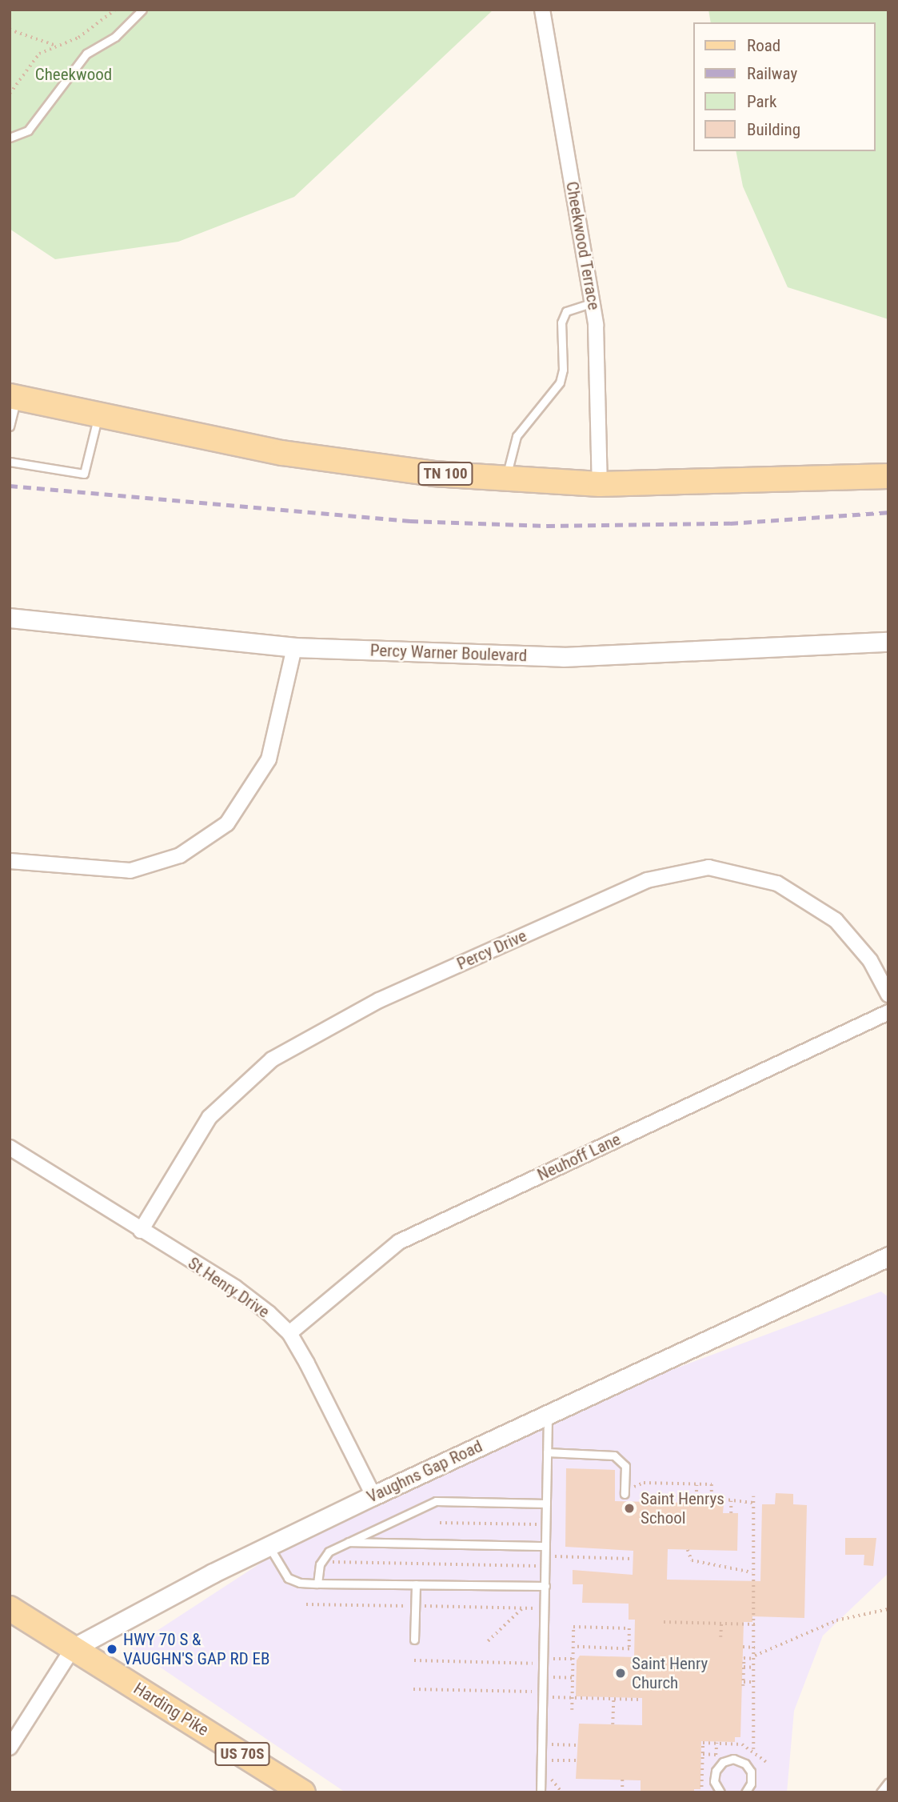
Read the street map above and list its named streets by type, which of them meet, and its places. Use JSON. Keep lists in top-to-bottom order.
{
  "streets": {
    "main road": ["TN 100", "Harding Pike", "US 70S"],
    "street": [
      "Cheekwood Terrace",
      "Percy Warner Boulevard",
      "Percy Drive",
      "Neuhoff Lane",
      "St Henry Drive",
      "Vaughns Gap Road"
    ]
  },
  "crossings": [
    ["Cheekwood Terrace", "TN 100"],
    ["Percy Drive", "St Henry Drive"],
    ["Neuhoff Lane", "St Henry Drive"],
    ["St Henry Drive", "Vaughns Gap Road"],
    ["Vaughns Gap Road", "Harding Pike"]
  ],
  "parks": ["Cheekwood"],
  "places": ["Saint Henrys School", "HWY 70 S & VAUGHN'S GAP RD EB", "Saint Henry Church"],
  "legend": [
    "Road",
    "Railway",
    "Park",
    "Building"
  ]
}
